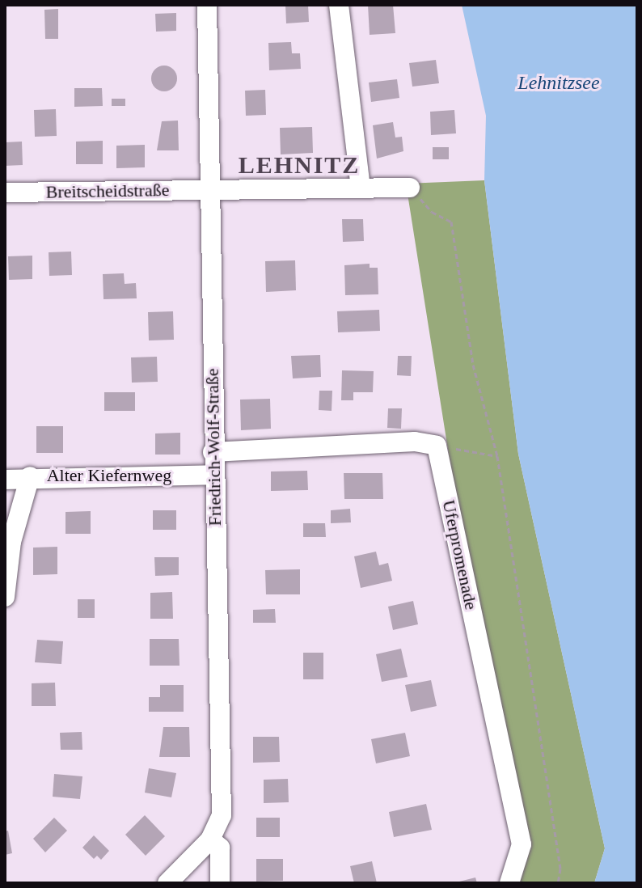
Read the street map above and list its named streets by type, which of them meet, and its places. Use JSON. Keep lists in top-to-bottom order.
{
  "streets": {
    "street": [
      "Breitscheidstraße",
      "Friedrich-Wolf-Straße",
      "Alter Kiefernweg",
      "Uferpromenade"
    ]
  },
  "crossings": [
    ["Breitscheidstraße", "Friedrich-Wolf-Straße"],
    ["Friedrich-Wolf-Straße", "Alter Kiefernweg"]
  ],
  "districts": ["LEHNITZ"],
  "water": ["Lehnitzsee"]
}
